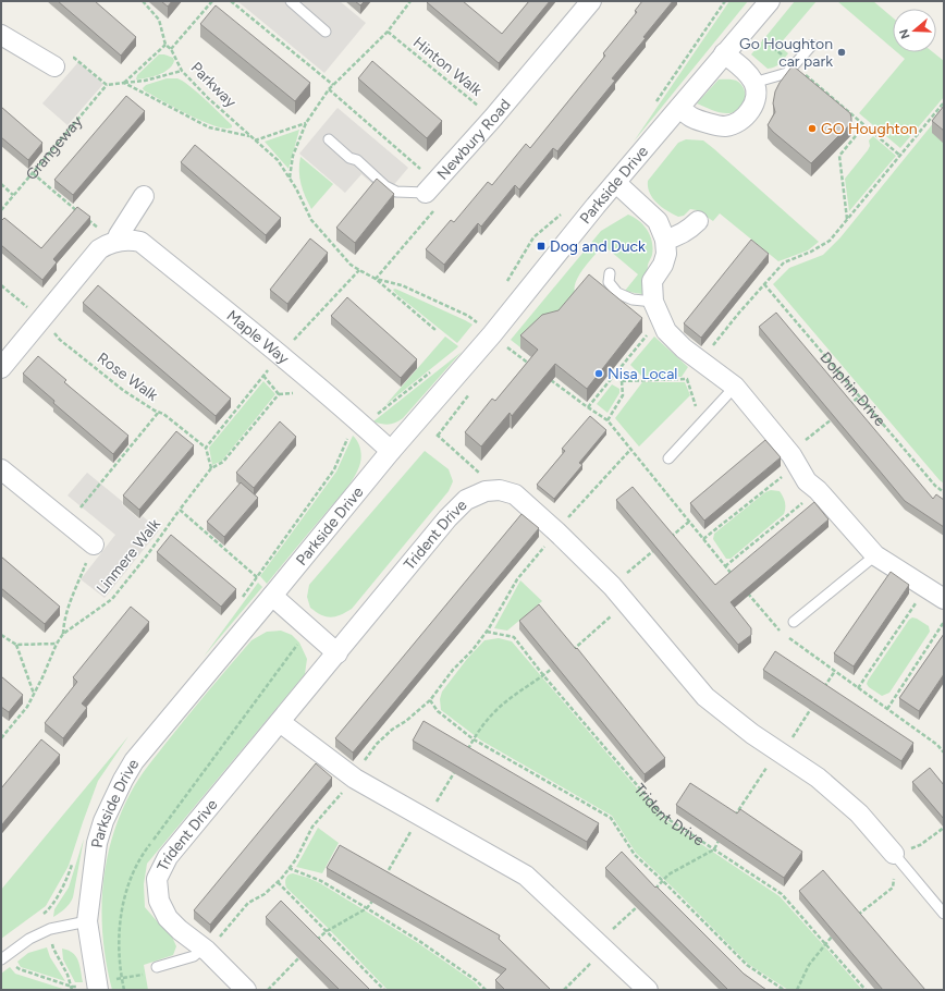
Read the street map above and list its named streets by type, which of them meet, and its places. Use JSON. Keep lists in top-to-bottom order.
{
  "streets": {
    "street": [
      "Newbury Road",
      "Parkside Drive",
      "Maple Way",
      "Trident Drive"
    ],
    "path": [
      "Hinton Walk",
      "Parkway",
      "Grangeway",
      "Rose Walk",
      "Dolphin Drive",
      "Linmere Walk"
    ]
  },
  "crossings": [
    ["Hinton Walk", "Newbury Road"],
    ["Parkway", "Newbury Road"],
    ["Parkside Drive", "Maple Way"]
  ],
  "places": {
    "other": ["Go Houghton car park", "GO Houghton", "Nisa Local"],
    "transit": ["Dog and Duck"]
  },
  "north": "left"
}
